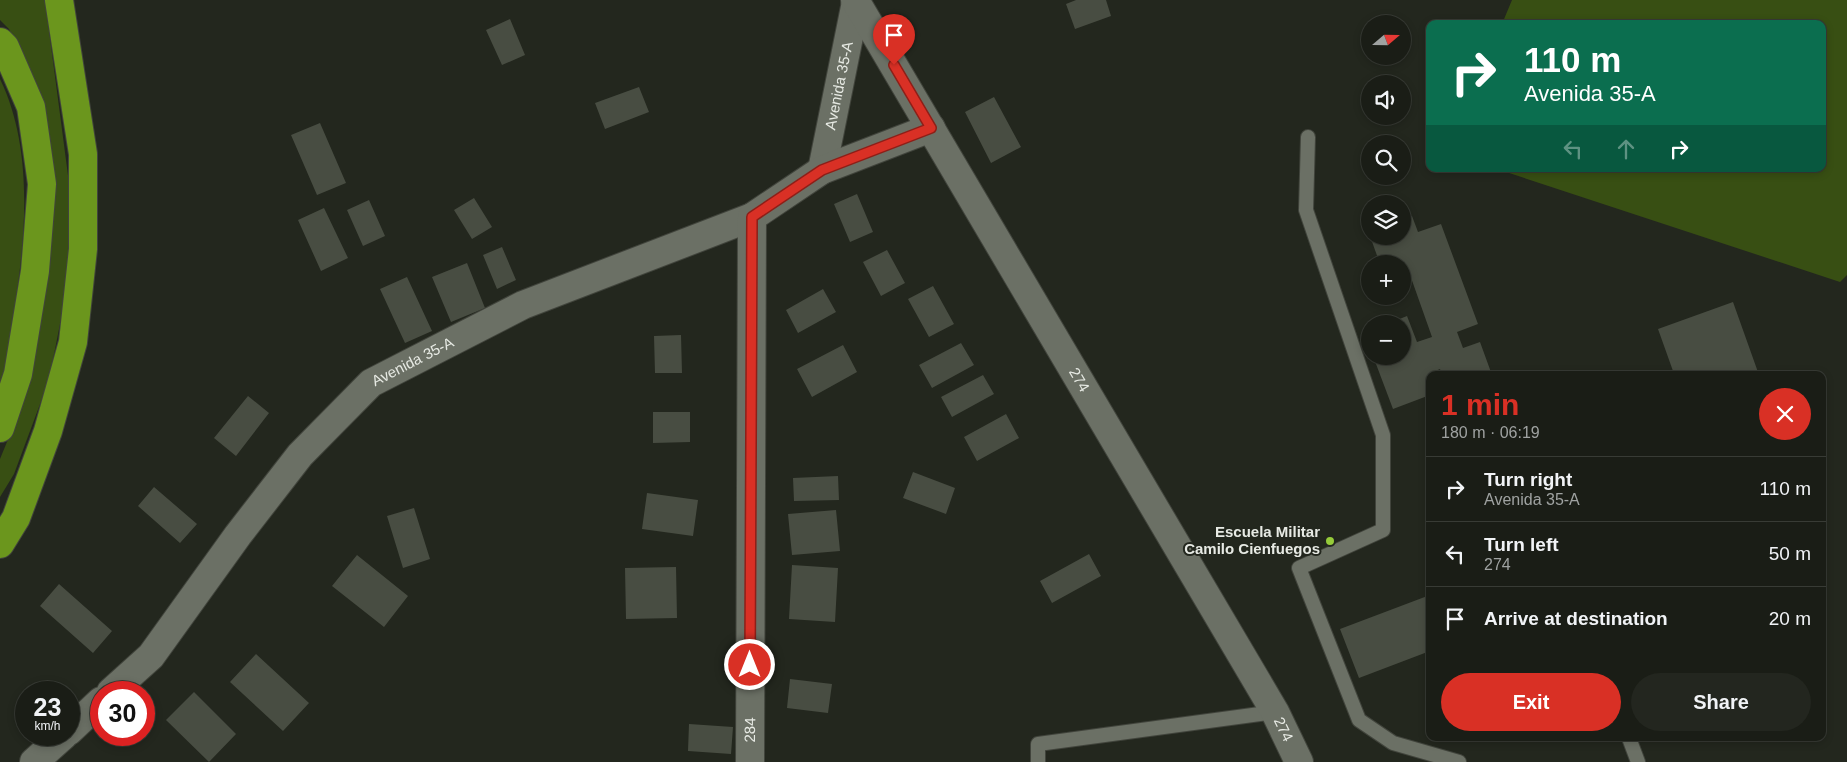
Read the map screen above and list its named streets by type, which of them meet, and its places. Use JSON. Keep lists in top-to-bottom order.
{
  "streets": {
    "street": ["Avenida 35-A", "274", "284"]
  },
  "crossings": [
    ["Avenida 35-A", "274"],
    ["Avenida 35-A", "284"]
  ],
  "places": ["Escuela Militar Camilo Cienfuegos"],
  "north": "right",
  "page": {
    "map_buttons": ["+", "−"],
    "turn": ["110 m", "Avenida 35-A"],
    "heading": ["1 min", "180 m · 06:19"],
    "list": [
      {
        "name": "Turn right",
        "note": "Avenida 35-A",
        "value": "110 m"
      },
      {
        "name": "Turn left",
        "note": "274",
        "value": "50 m"
      },
      {
        "name": "Arrive at destination",
        "value": "20 m"
      }
    ],
    "buttons": ["Exit", "Share"],
    "speed": "23 km/h",
    "limit": "30"
  }
}
